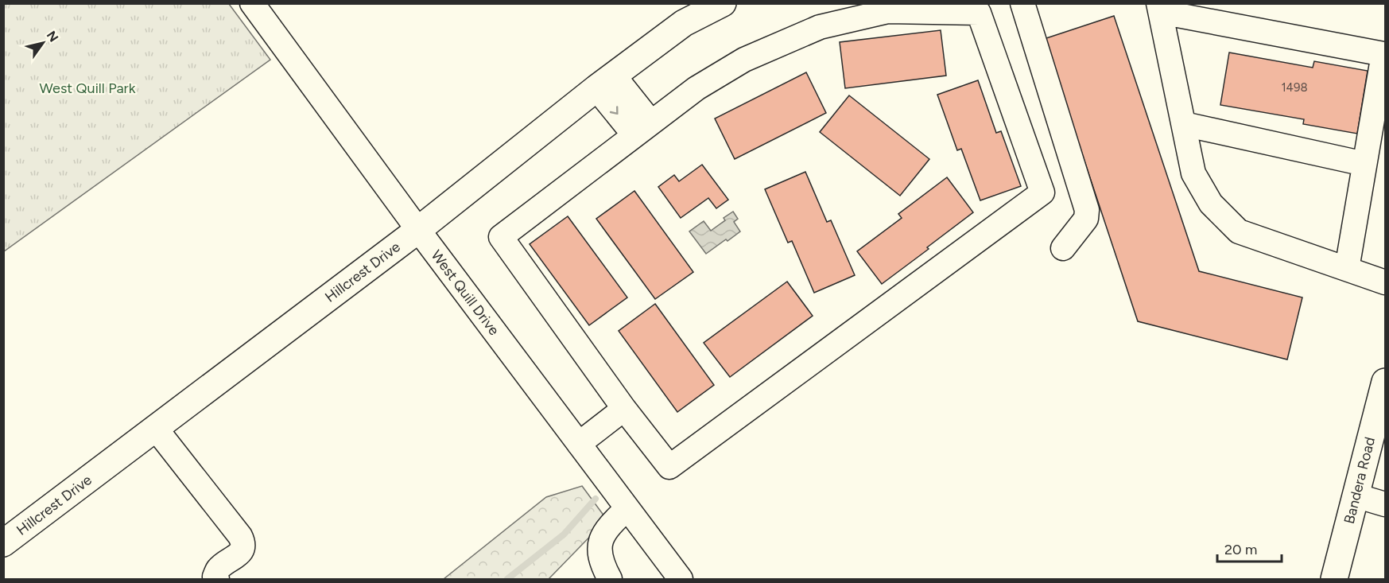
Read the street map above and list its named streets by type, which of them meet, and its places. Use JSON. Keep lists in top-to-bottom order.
{
  "streets": {
    "main road": ["Hillcrest Drive", "Bandera Road"],
    "street": ["West Quill Drive"]
  },
  "crossings": [
    ["Hillcrest Drive", "West Quill Drive"]
  ],
  "parks": ["West Quill Park"],
  "house_numbers": ["1498"],
  "scale_bar": "20 m",
  "north": "top right"
}
